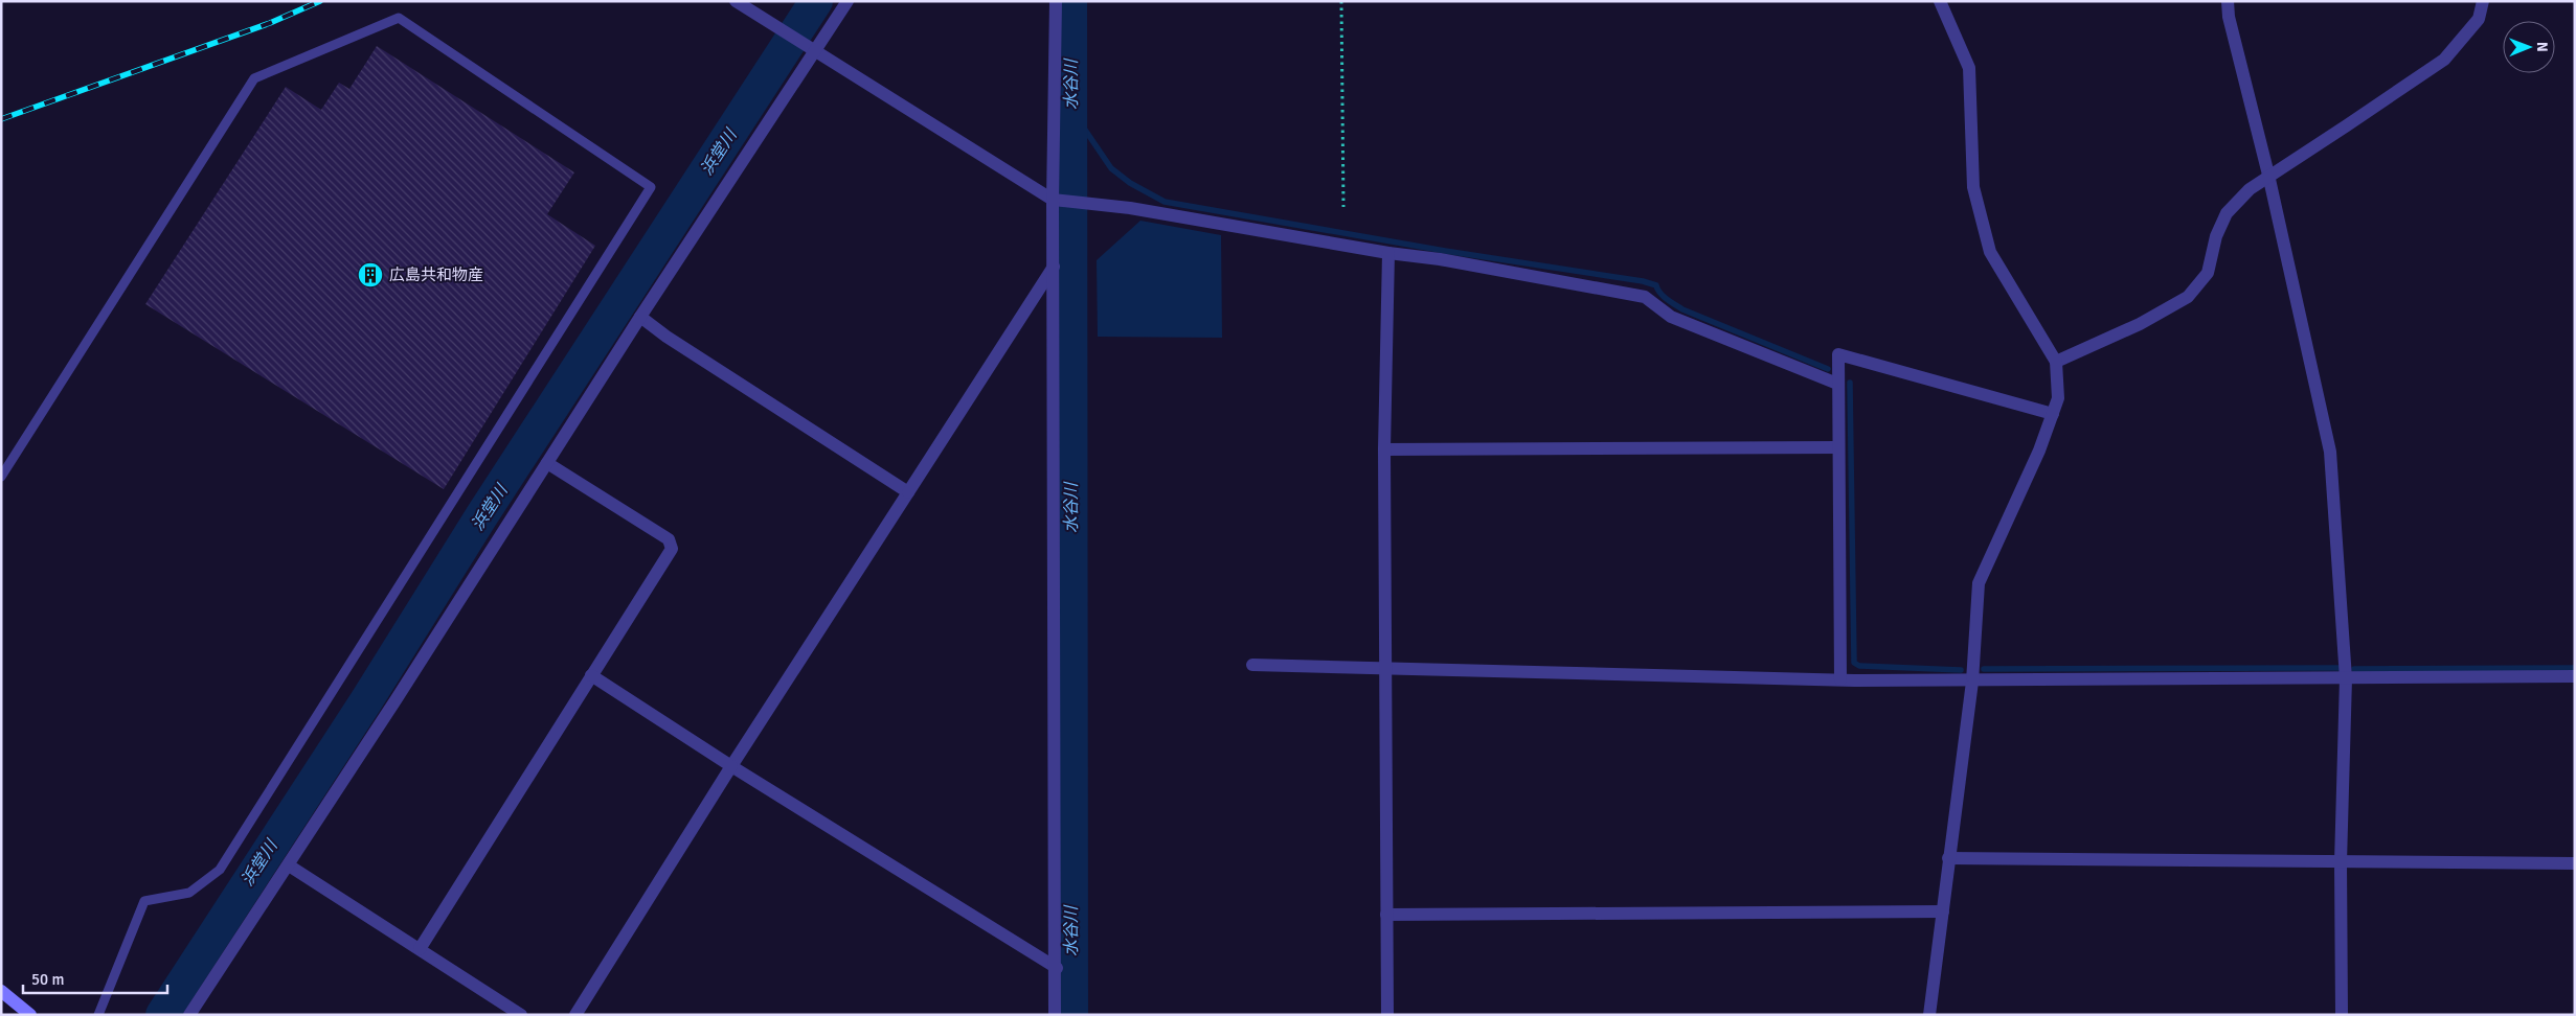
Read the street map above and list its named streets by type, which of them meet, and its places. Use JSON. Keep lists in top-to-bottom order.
{
  "water": ["水谷川", "浜堂川"],
  "places": {
    "building": ["広島共和物産"]
  },
  "scale_bar": "50 m",
  "north": "right"
}
